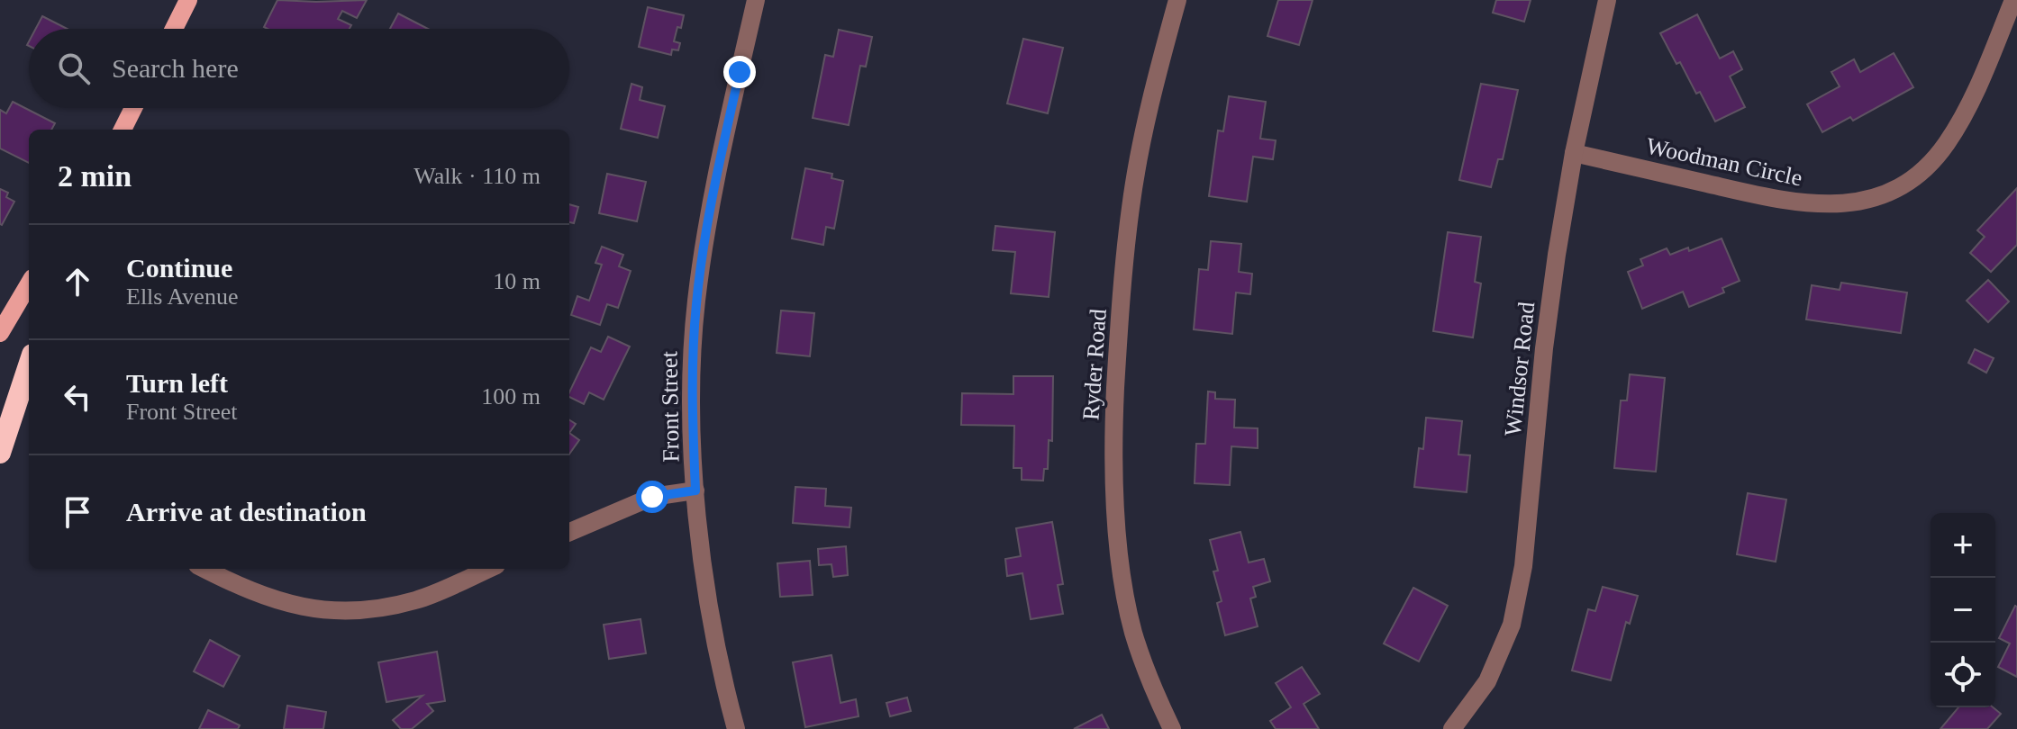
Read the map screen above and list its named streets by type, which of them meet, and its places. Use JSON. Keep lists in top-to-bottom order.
{
  "streets": {
    "street": [
      "Woodman Circle",
      "Ryder Road",
      "Windsor Road",
      "Front Street"
    ]
  },
  "crossings": [
    ["Woodman Circle", "Windsor Road"]
  ],
  "page": {
    "search": "Search here",
    "heading": ["2 min", "Walk · 110 m"],
    "list": [
      ["Continue", "Ells Avenue", "10 m"],
      ["Turn left", "Front Street", "100 m"],
      "Arrive at destination"
    ],
    "map_buttons": ["+", "−"]
  }
}
